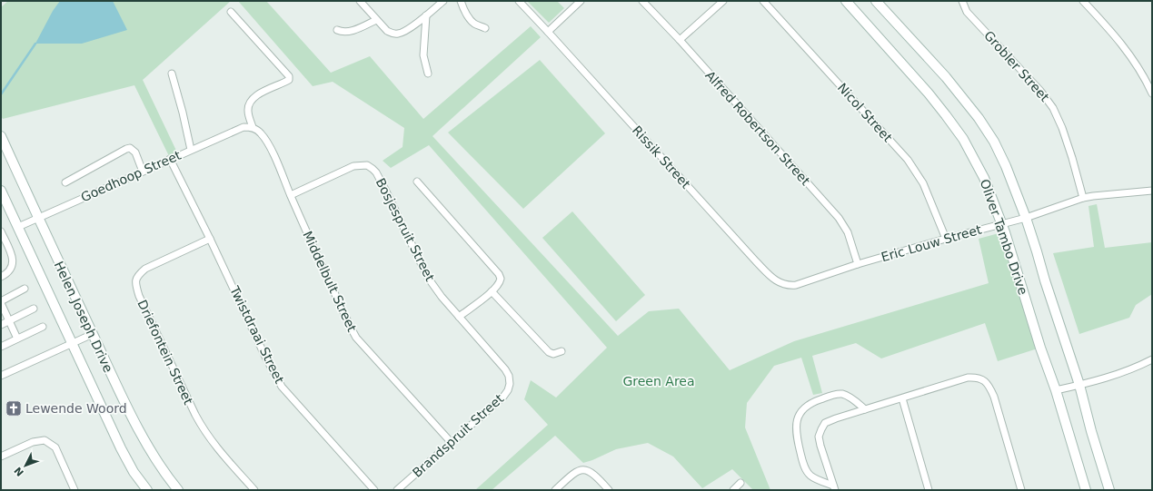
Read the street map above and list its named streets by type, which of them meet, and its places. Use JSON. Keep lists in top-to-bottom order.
{
  "streets": {
    "street": [
      "Grobler Street",
      "Nicol Street",
      "Alfred Robertson Street",
      "Rissik Street",
      "Goedhoop Street",
      "Bosjespruit Street",
      "Oliver Tambo Drive",
      "Eric Louw Street",
      "Middelbult Street",
      "Helen Joseph Drive",
      "Twistdraai Street",
      "Driefontein Street",
      "Brandspruit Street"
    ]
  },
  "crossings": [
    ["Grobler Street", "Eric Louw Street"],
    ["Nicol Street", "Eric Louw Street"],
    ["Alfred Robertson Street", "Eric Louw Street"],
    ["Rissik Street", "Eric Louw Street"],
    ["Goedhoop Street", "Middelbult Street"],
    ["Goedhoop Street", "Helen Joseph Drive"],
    ["Goedhoop Street", "Twistdraai Street"],
    ["Bosjespruit Street", "Middelbult Street"],
    ["Bosjespruit Street", "Brandspruit Street"],
    ["Oliver Tambo Drive", "Eric Louw Street"],
    ["Middelbult Street", "Brandspruit Street"],
    ["Twistdraai Street", "Driefontein Street"]
  ],
  "parks": ["Green Area"],
  "places": {
    "church": ["Lewende Woord"]
  },
  "north": "bottom left"
}
